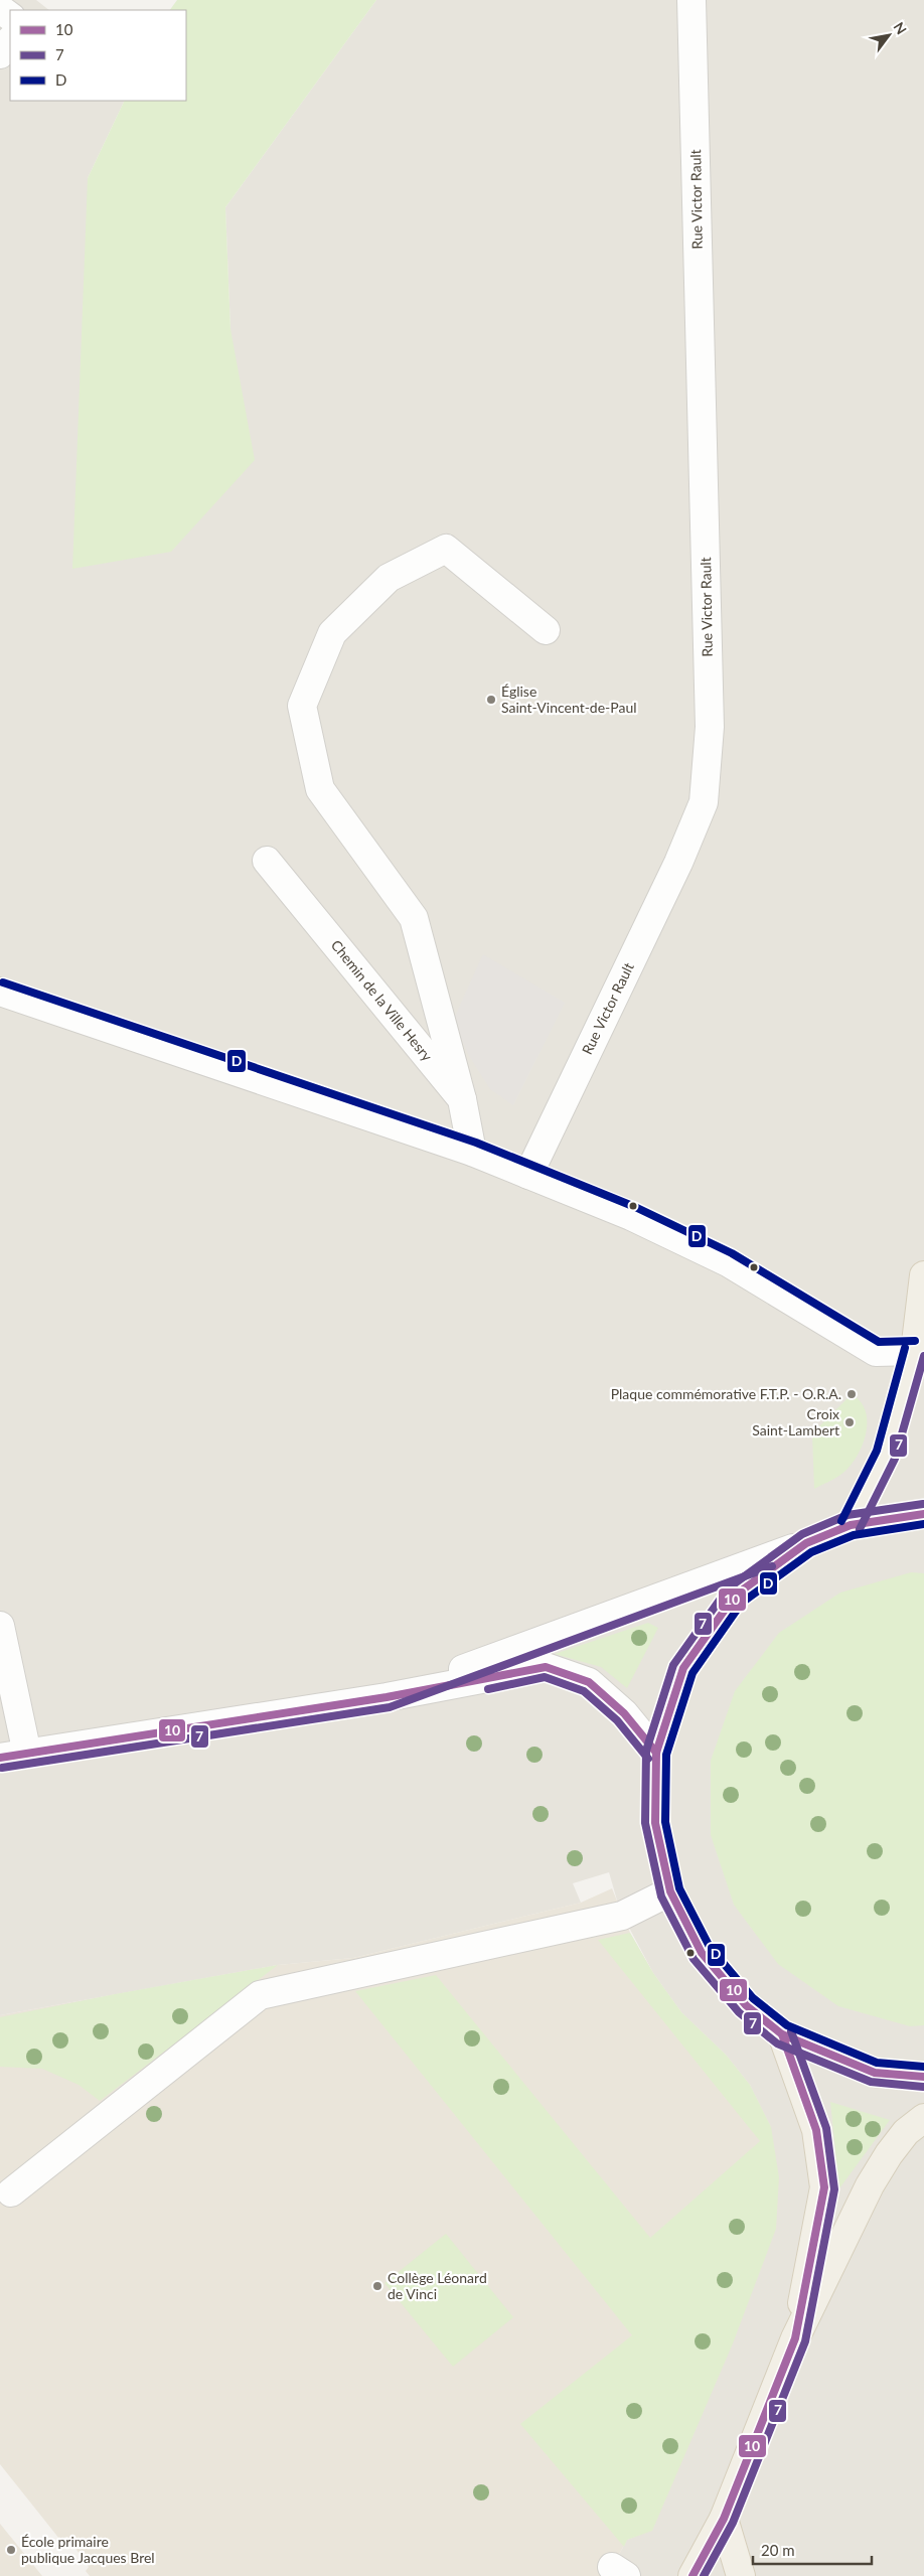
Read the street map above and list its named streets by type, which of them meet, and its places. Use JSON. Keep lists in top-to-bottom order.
{
  "streets": {
    "street": ["Rue Victor Rault", "Chemin de la Ville Hesry"]
  },
  "places": [
    "Église Saint-Vincent-de-Paul",
    "Plaque commémorative F.T.P. - O.R.A.",
    "Croix Saint-Lambert",
    "Collège Léonard de Vinci",
    "École primaire publique Jacques Brel"
  ],
  "lines": ["transit line D", "transit line 7", "transit line 10"],
  "legend": ["10", "7", "D"],
  "scale_bar": "20 m",
  "north": "top right"
}
